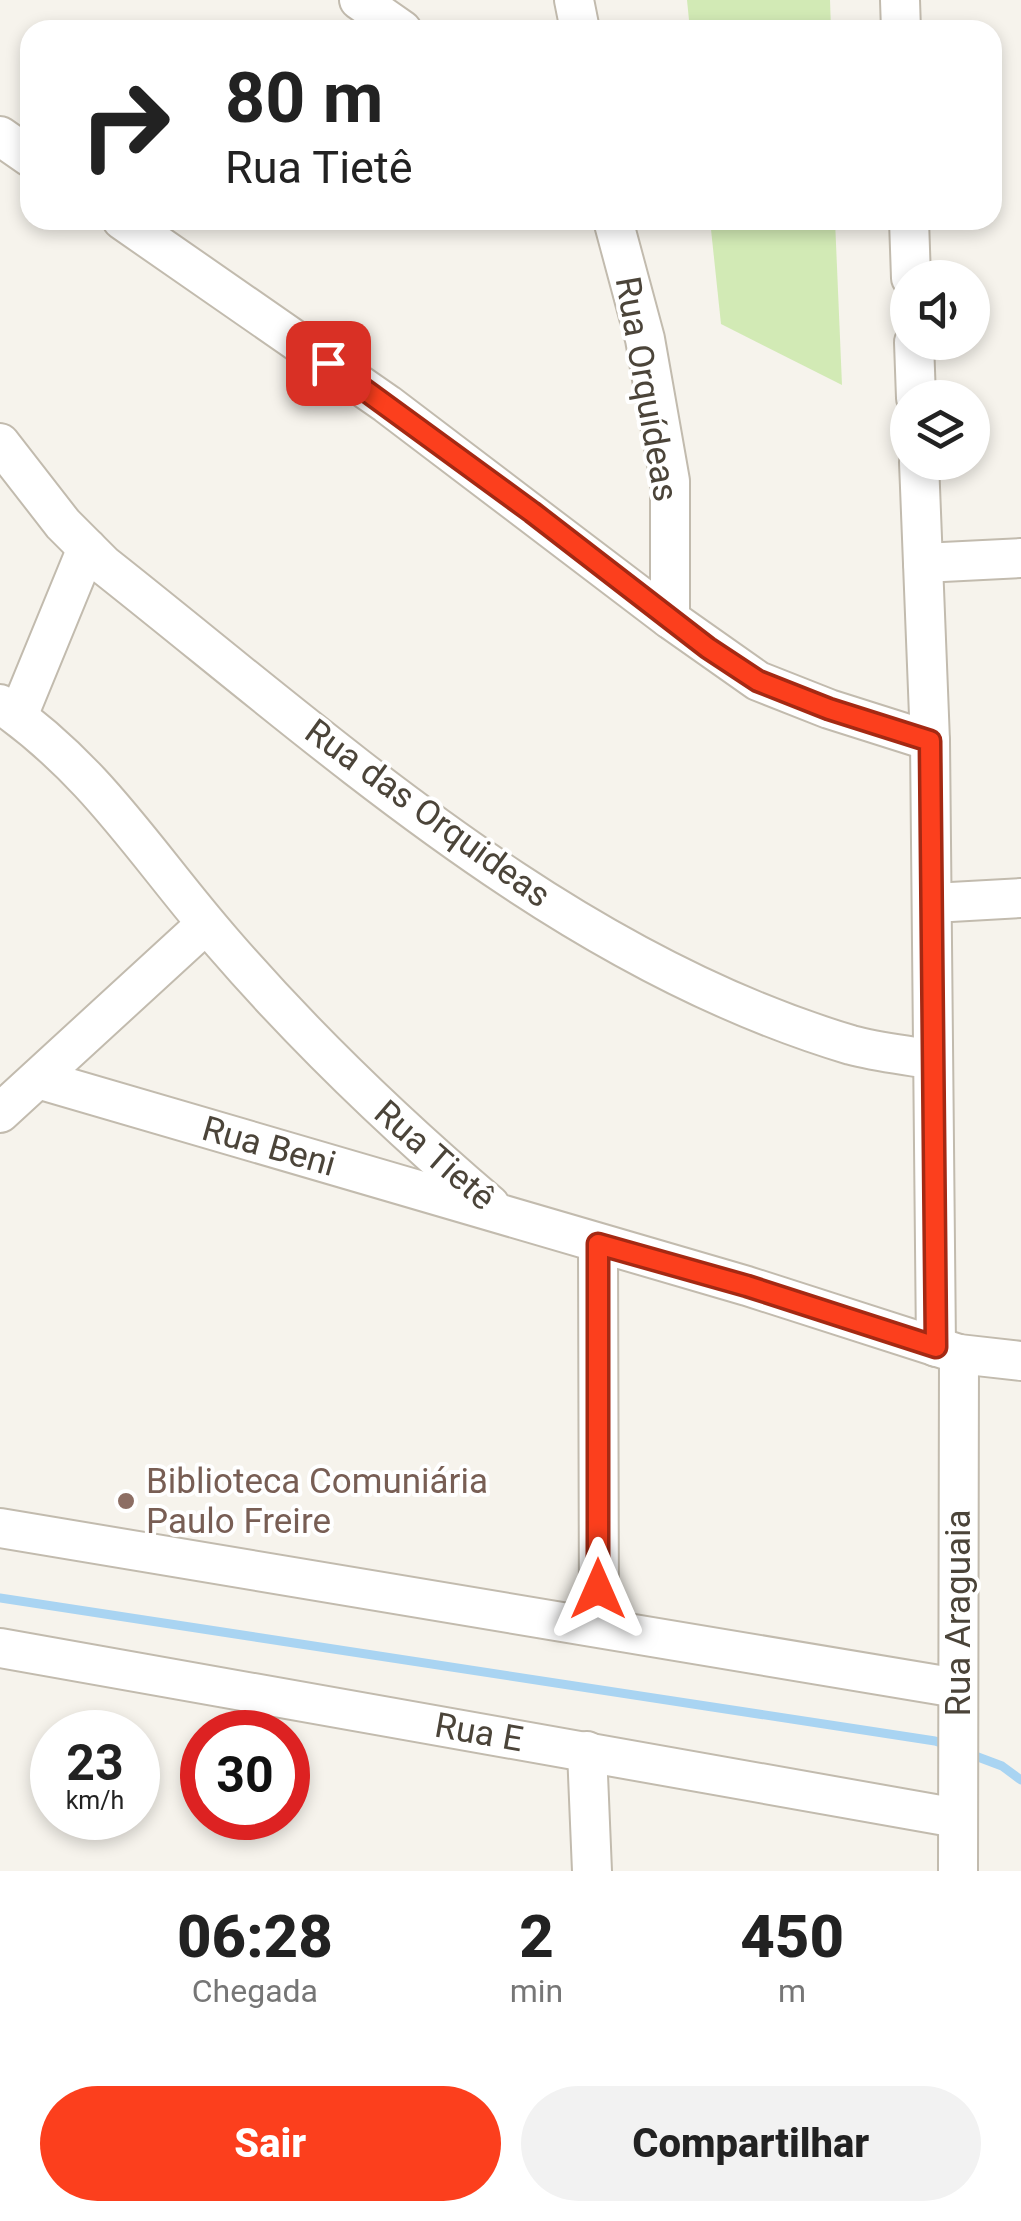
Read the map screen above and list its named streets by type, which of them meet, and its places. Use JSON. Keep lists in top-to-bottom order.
{
  "streets": {
    "street": [
      "Rua Orquídeas",
      "Rua das Orquideas",
      "Rua Beni",
      "Rua Tietê",
      "Rua Araguaia",
      "Rua E"
    ]
  },
  "crossings": [
    ["Rua das Orquideas", "Rua Araguaia"],
    ["Rua Beni", "Rua Tietê"],
    ["Rua Tietê", "Rua Araguaia"],
    ["Rua Araguaia", "Rua E"]
  ],
  "places": ["Biblioteca Comuniária Paulo Freire"],
  "page": {
    "turn": ["80 m", "Rua Tietê"],
    "speed": "23 km/h",
    "limit": "30",
    "eta": [
      "06:28",
      "Chegada",
      "2",
      "min",
      "450",
      "m"
    ],
    "buttons": ["Sair", "Compartilhar"]
  }
}
